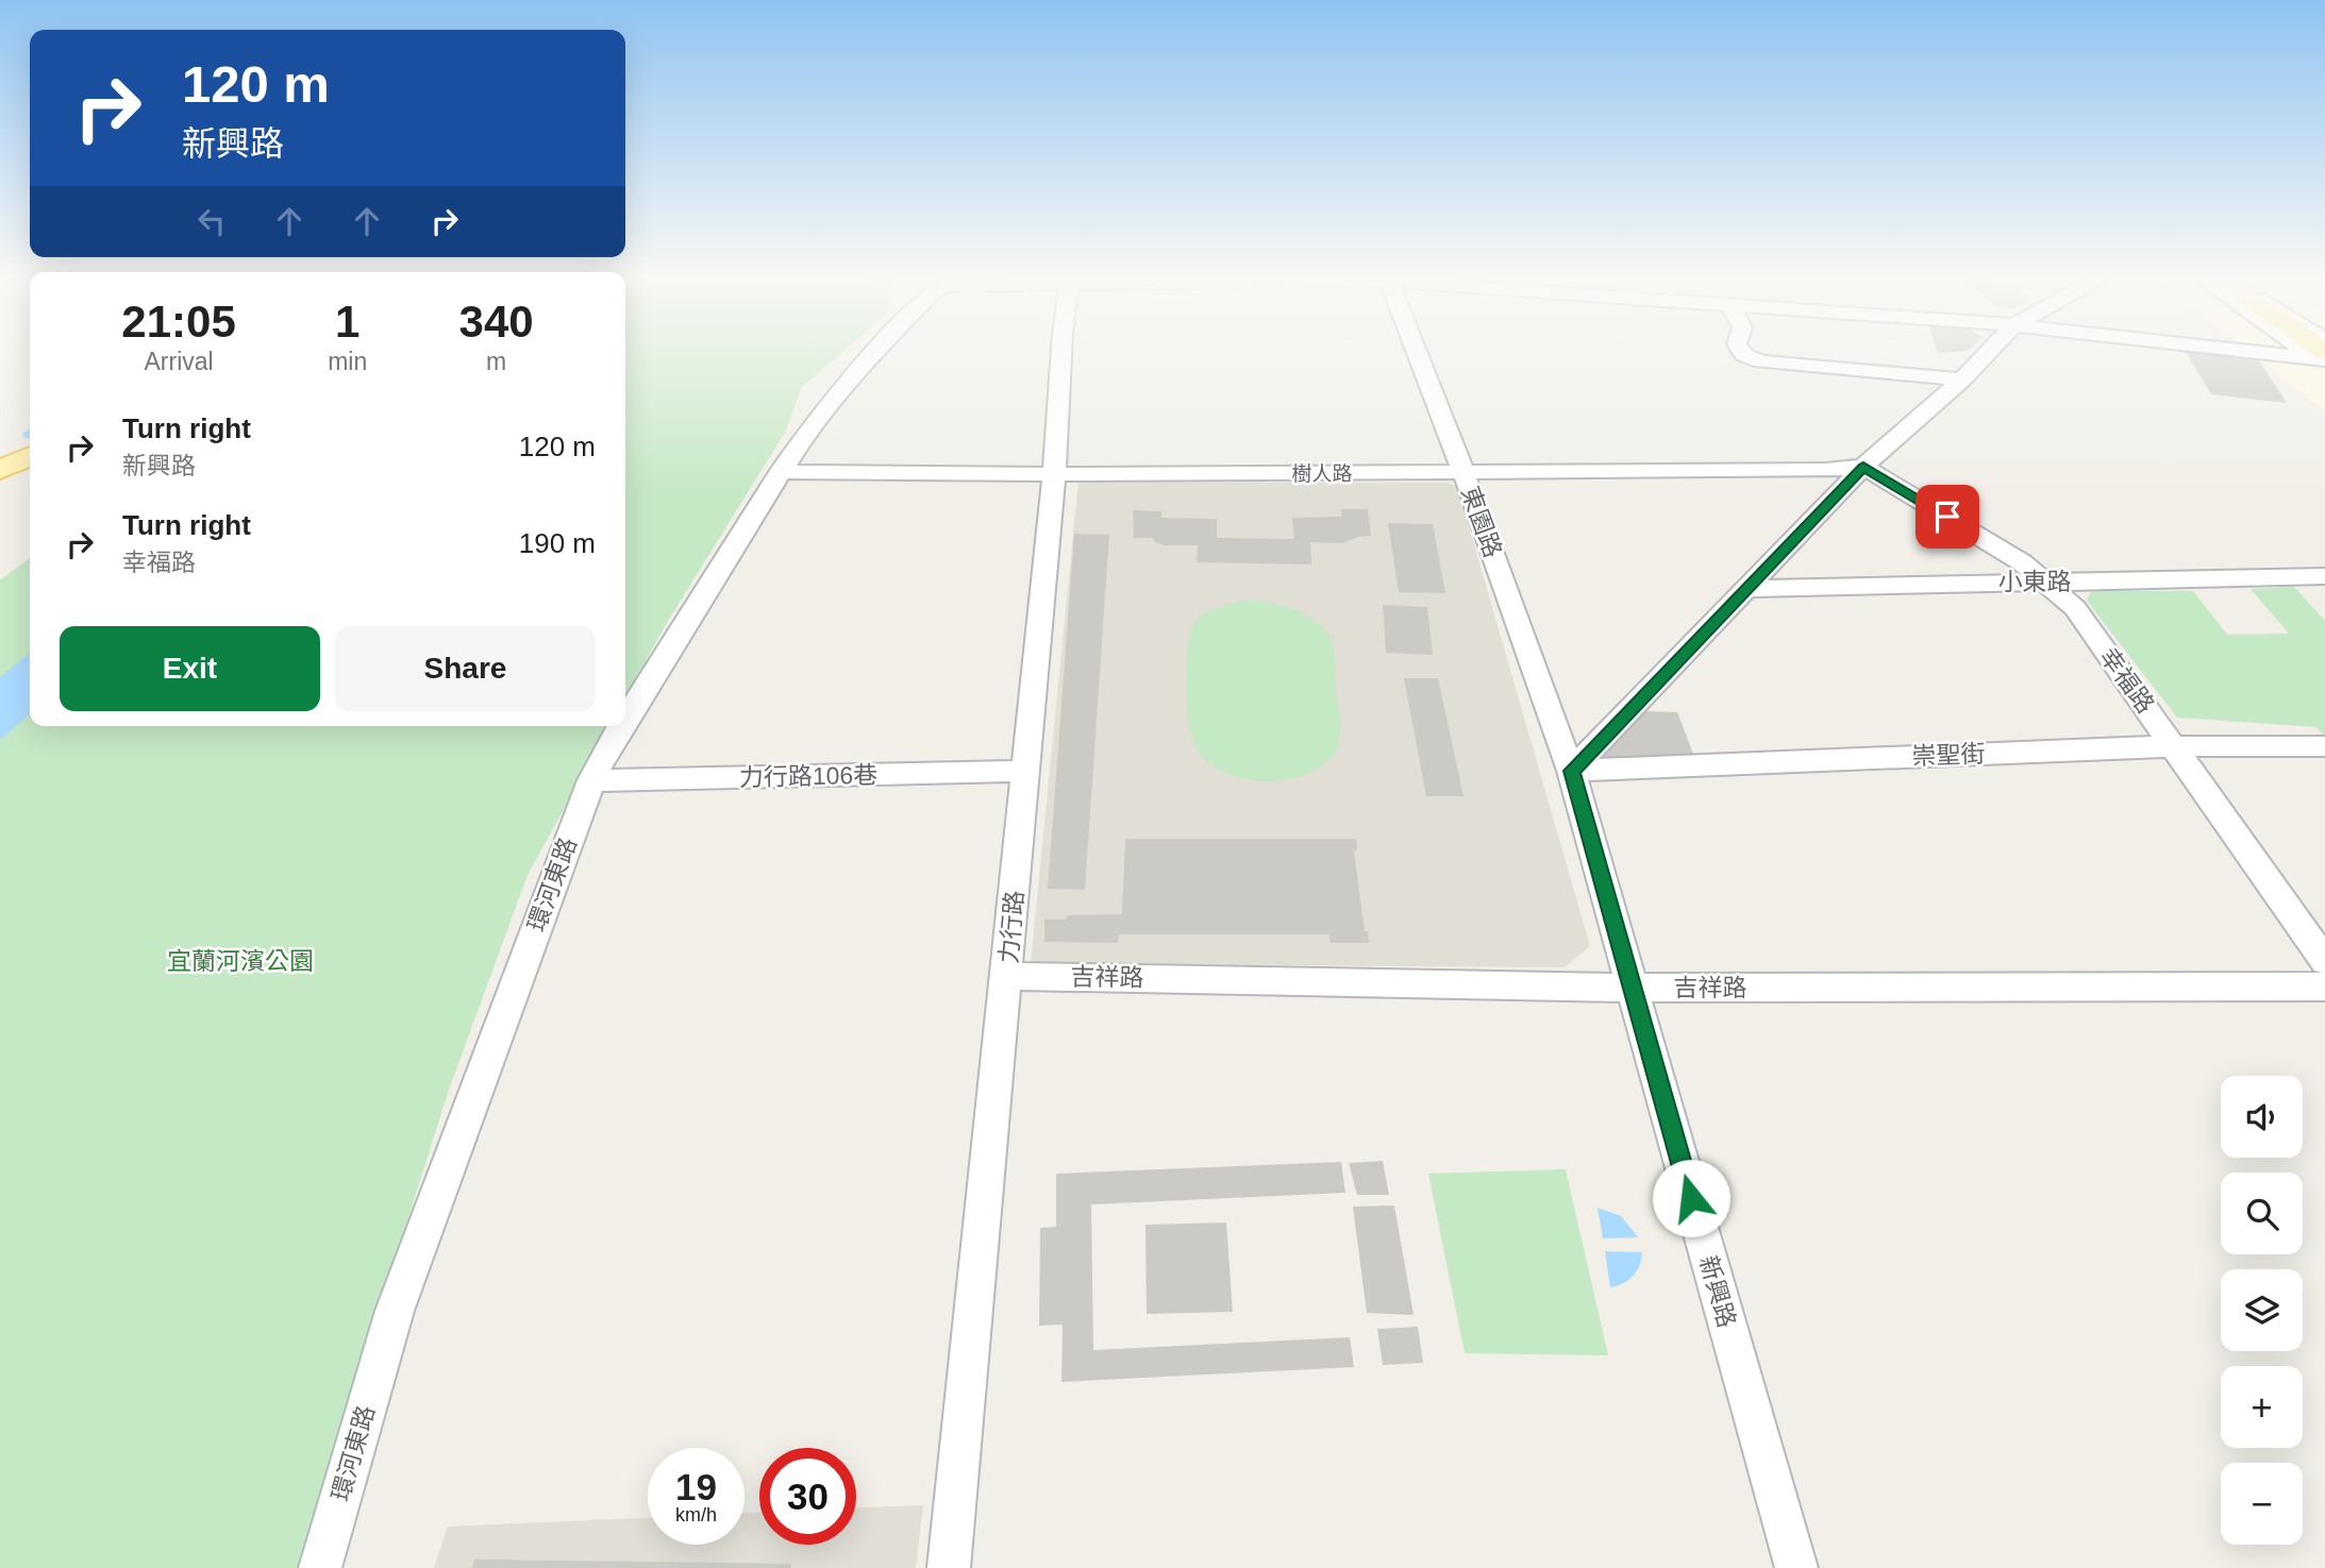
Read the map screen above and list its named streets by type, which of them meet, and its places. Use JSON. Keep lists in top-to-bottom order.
{
  "streets": {
    "street": [
      "樹人路",
      "東園路",
      "小東路",
      "幸福路",
      "崇聖街",
      "力行路106巷",
      "環河東路",
      "力行路",
      "吉祥路",
      "新興路"
    ]
  },
  "crossings": [
    ["樹人路", "東園路"],
    ["樹人路", "幸福路"],
    ["樹人路", "環河東路"],
    ["樹人路", "力行路"],
    ["東園路", "崇聖街"],
    ["東園路", "新興路"],
    ["小東路", "幸福路"],
    ["幸福路", "崇聖街"],
    ["崇聖街", "新興路"],
    ["力行路106巷", "環河東路"],
    ["力行路106巷", "力行路"],
    ["力行路", "吉祥路"],
    ["吉祥路", "新興路"]
  ],
  "parks": ["宜蘭河濱公園"],
  "page": {
    "turn": ["120 m", "新興路"],
    "eta": [
      "21:05",
      "Arrival",
      "1",
      "min",
      "340",
      "m"
    ],
    "list": [
      {
        "name": "Turn right",
        "note": "新興路",
        "value": "120 m"
      },
      {
        "name": "Turn right",
        "note": "幸福路",
        "value": "190 m"
      }
    ],
    "buttons": ["Exit", "Share"],
    "map_buttons": ["+", "−"],
    "speed": "19 km/h",
    "limit": "30"
  }
}
